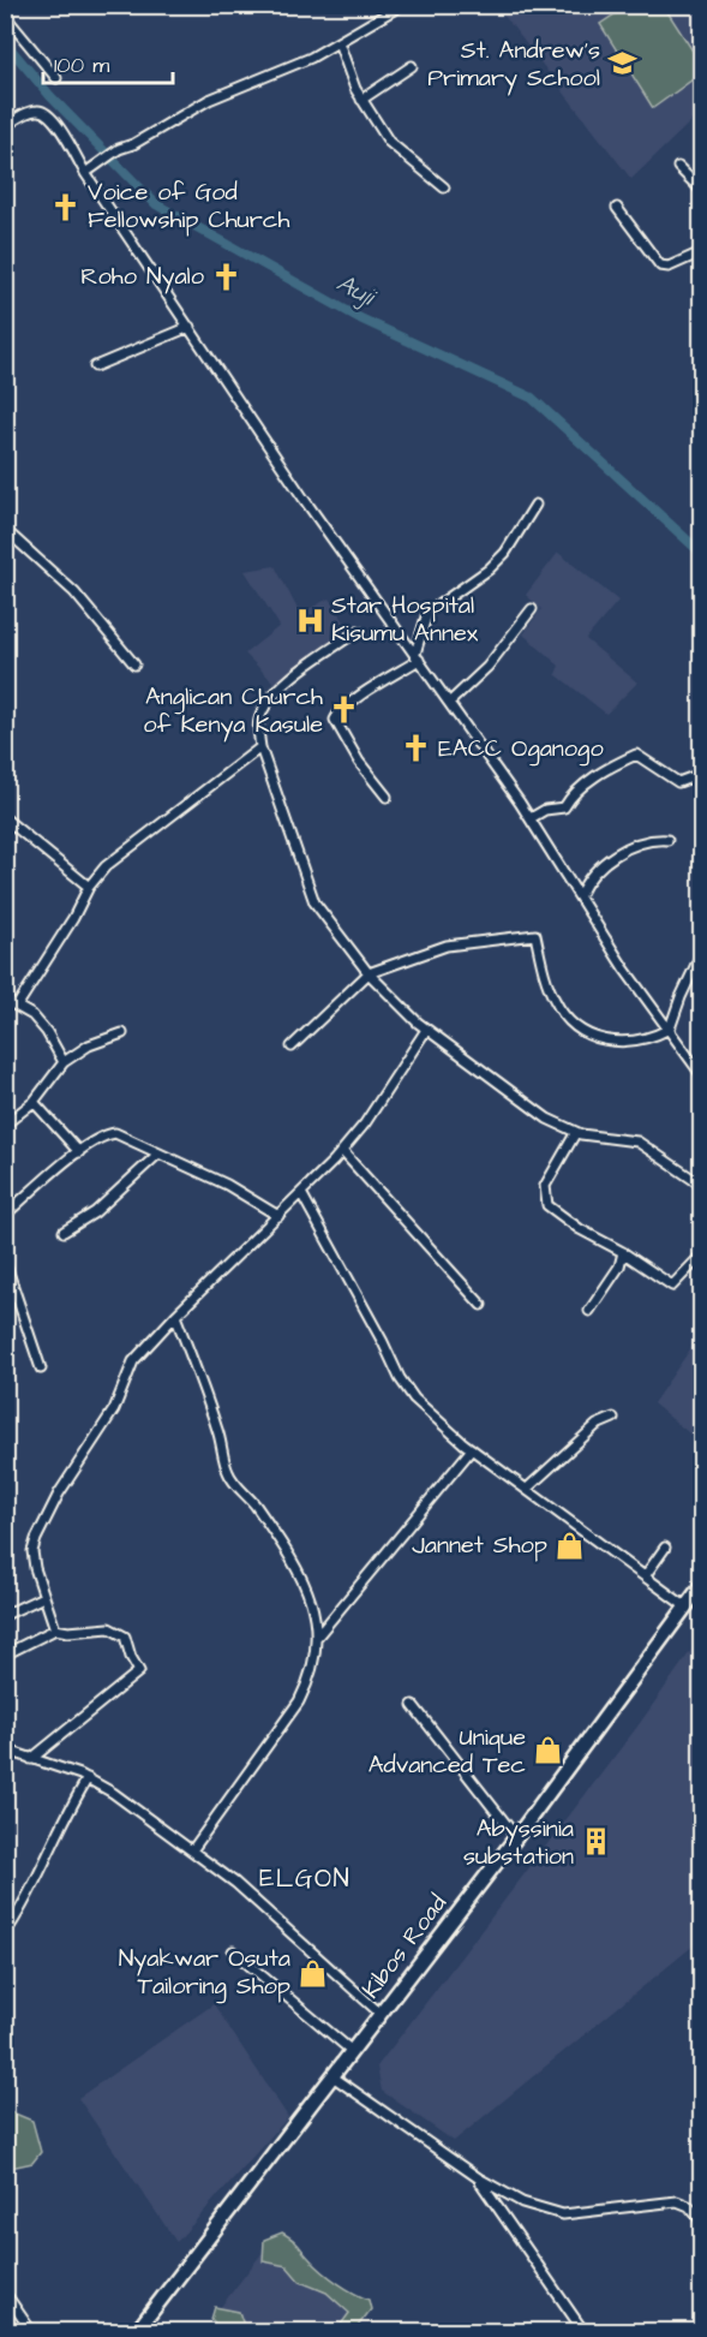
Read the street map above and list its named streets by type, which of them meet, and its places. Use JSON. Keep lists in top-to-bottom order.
{
  "streets": {
    "main road": ["Kibos Road"]
  },
  "districts": ["ELGON"],
  "water": ["Auji"],
  "places": {
    "school or university": ["St. Andrew's Primary School"],
    "church": [
      "Voice of God Fellowship Church",
      "Roho Nyalo",
      "Anglican Church of Kenya Kasule",
      "EACC Oganogo"
    ],
    "hospital": ["Star Hospital Kisumu Annex"],
    "shop": ["Jannet Shop", "Unique Advanced Tec", "Nyakwar Osuta Tailoring Shop"],
    "building": ["Abyssinia substation"]
  },
  "scale_bar": "100 m"
}
